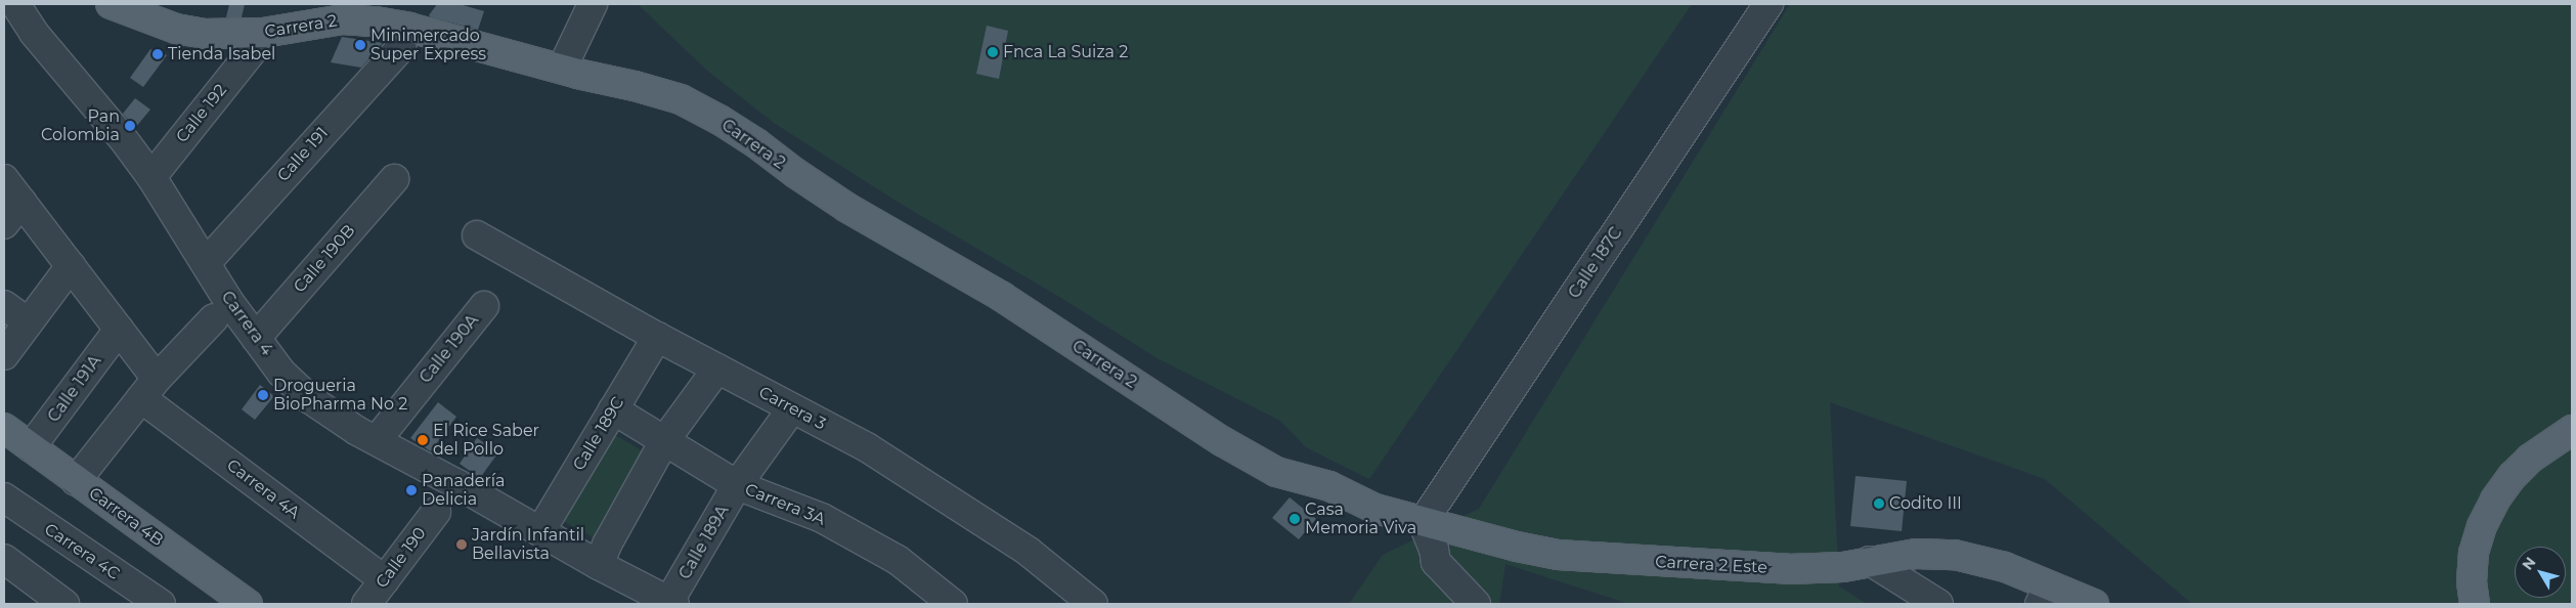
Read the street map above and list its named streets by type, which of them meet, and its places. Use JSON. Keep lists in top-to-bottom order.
{
  "streets": {
    "main road": ["Carrera 2", "Carrera 4B", "Carrera 2 Este"],
    "street": [
      "Calle 192",
      "Calle 191",
      "Calle 190B",
      "Calle 187C",
      "Carrera 4",
      "Calle 190A",
      "Calle 191A",
      "Carrera 3",
      "Calle 189C",
      "Carrera 4A",
      "Carrera 3A",
      "Calle 189A",
      "Carrera 4C",
      "Calle 190"
    ]
  },
  "crossings": [
    ["Carrera 2", "Carrera 2 Este"],
    ["Calle 192", "Carrera 4"],
    ["Calle 191", "Carrera 4"],
    ["Calle 190B", "Carrera 4"],
    ["Calle 187C", "Carrera 2 Este"],
    ["Carrera 4", "Calle 190A"],
    ["Carrera 4", "Calle 189C"],
    ["Carrera 4", "Calle 189A"],
    ["Calle 191A", "Carrera 4A"],
    ["Calle 191A", "Carrera 4B"],
    ["Carrera 3", "Calle 189C"],
    ["Carrera 3", "Calle 189A"],
    ["Calle 189C", "Carrera 3A"],
    ["Carrera 4A", "Calle 190"],
    ["Carrera 3A", "Calle 189A"]
  ],
  "places": [
    "Minimercado Super Express",
    "Fnca La Suiza 2",
    "Tienda Isabel",
    "Pan Colombia",
    "Drogueria BioPharma No 2",
    "El Rice Saber del Pollo",
    "Panadería Delicia",
    "Codito III",
    "Casa Memoria Viva",
    "Jardín Infantil Bellavista"
  ],
  "north": "top left"
}
